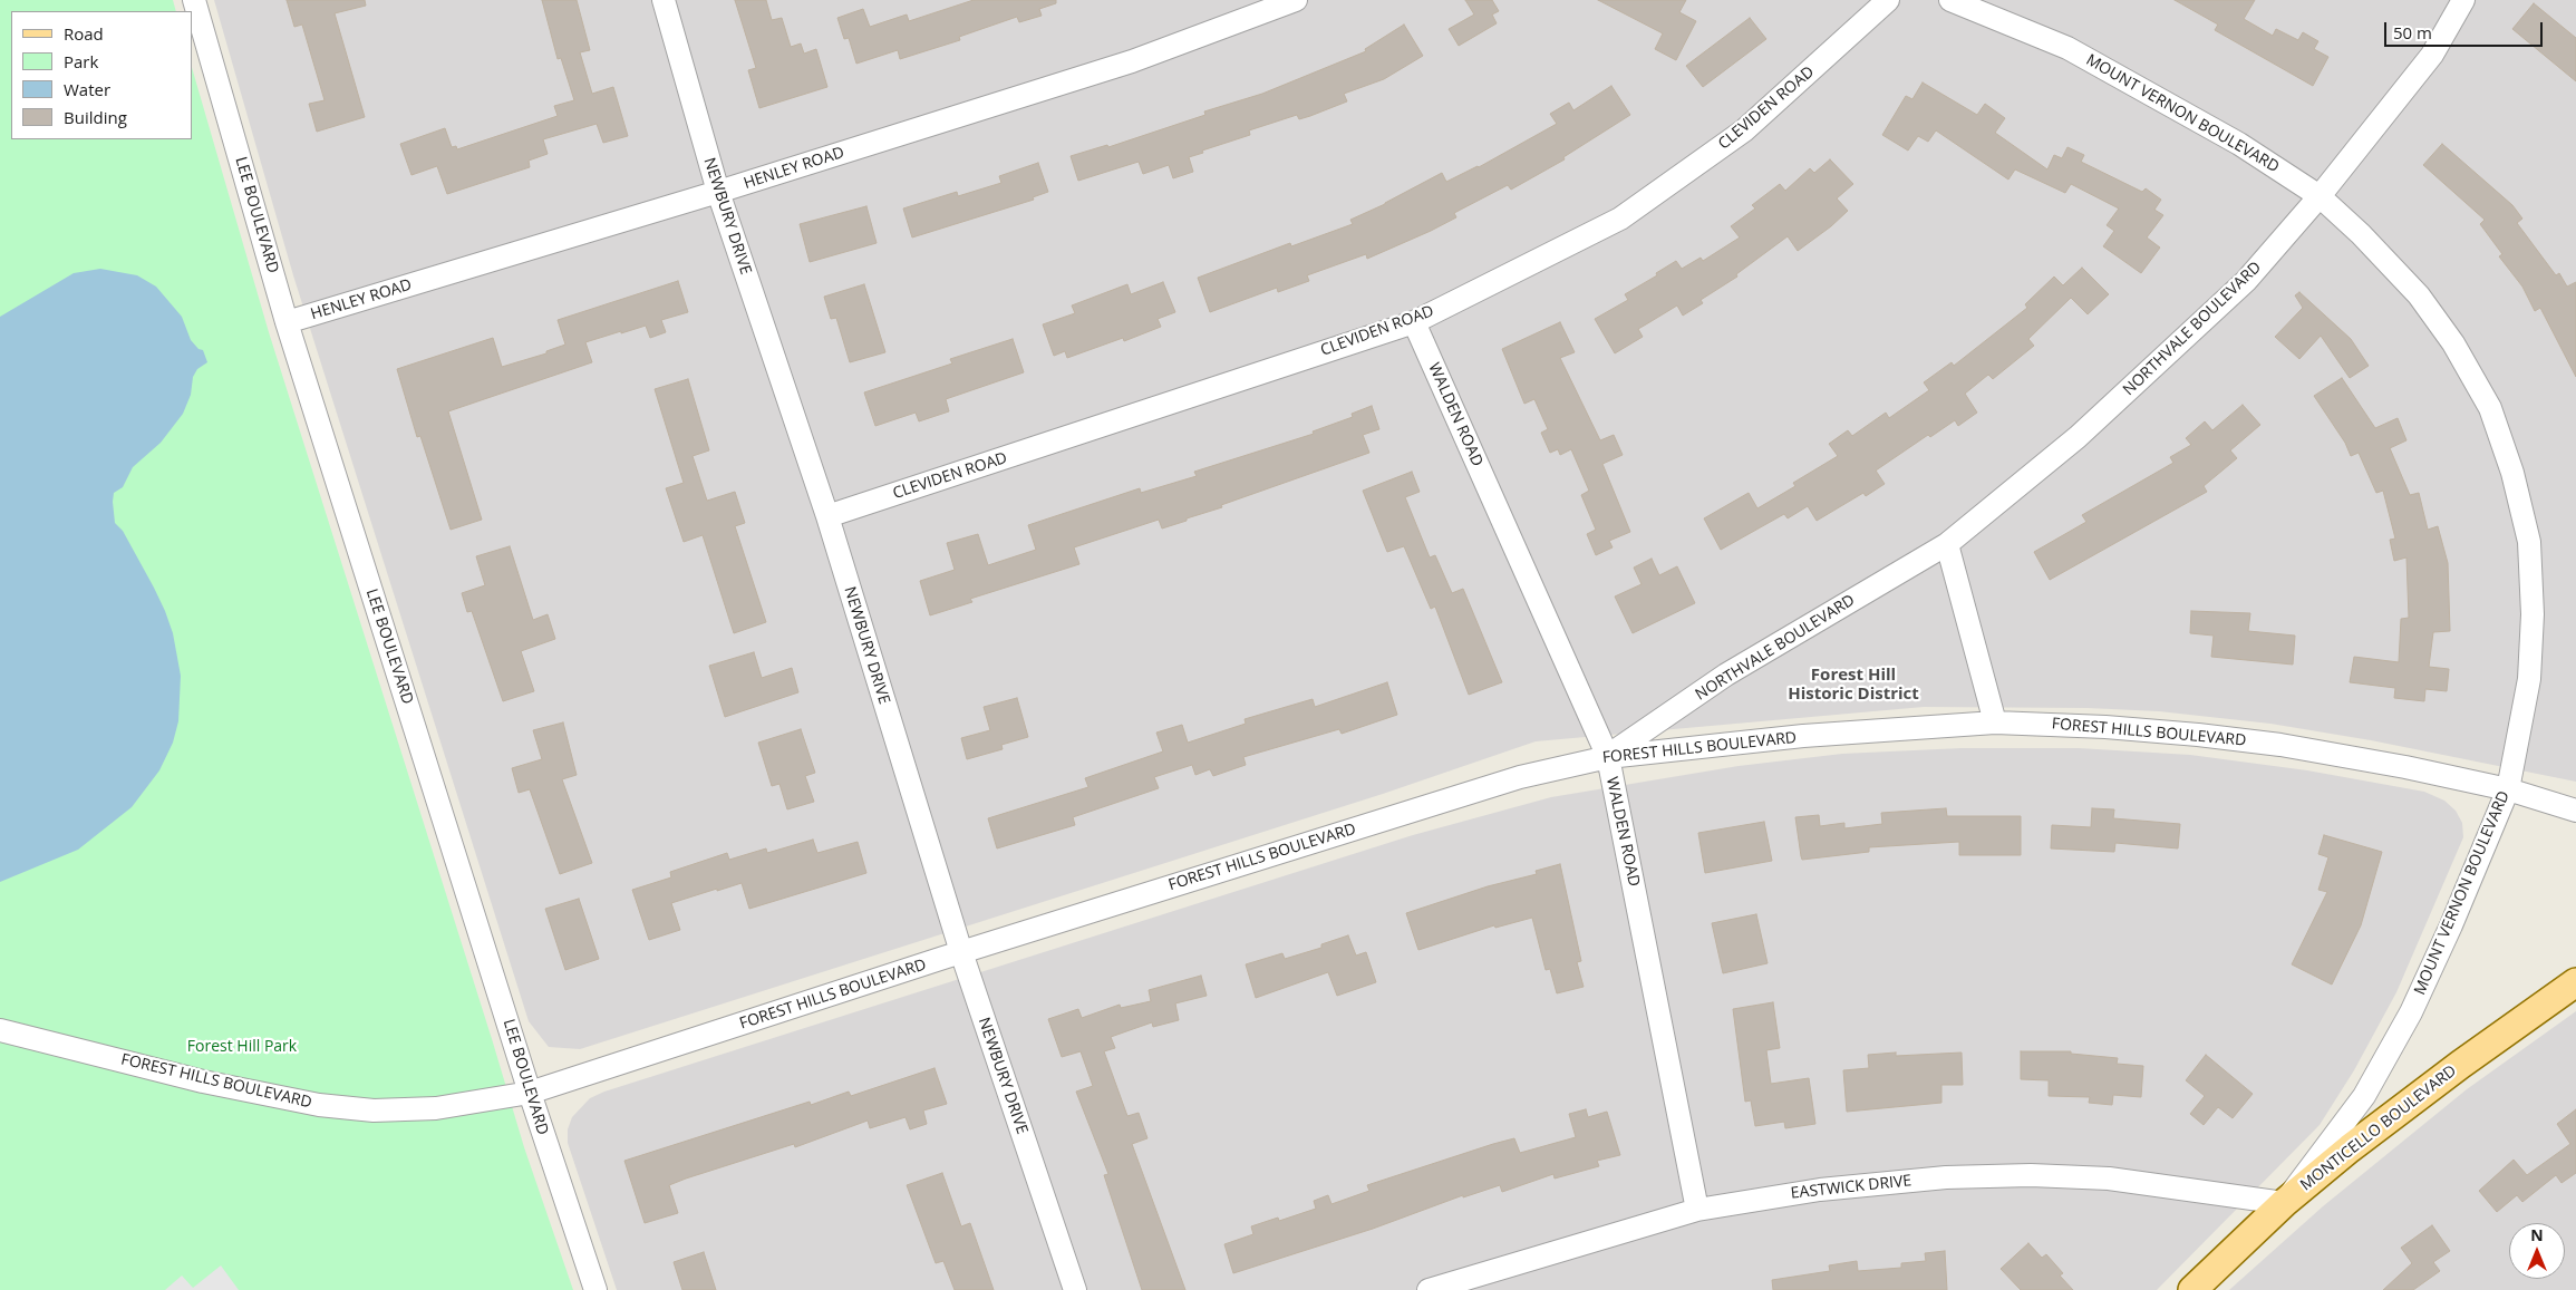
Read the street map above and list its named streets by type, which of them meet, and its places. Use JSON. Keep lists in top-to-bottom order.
{
  "streets": {
    "main road": ["MONTICELLO BOULEVARD"],
    "street": [
      "CLEVIDEN ROAD",
      "MOUNT VERNON BOULEVARD",
      "HENLEY ROAD",
      "LEE BOULEVARD",
      "NEWBURY DRIVE",
      "NORTHVALE BOULEVARD",
      "WALDEN ROAD",
      "FOREST HILLS BOULEVARD",
      "EASTWICK DRIVE"
    ]
  },
  "crossings": [
    ["CLEVIDEN ROAD", "NEWBURY DRIVE"],
    ["CLEVIDEN ROAD", "WALDEN ROAD"],
    ["MOUNT VERNON BOULEVARD", "NORTHVALE BOULEVARD"],
    ["MOUNT VERNON BOULEVARD", "FOREST HILLS BOULEVARD"],
    ["MOUNT VERNON BOULEVARD", "MONTICELLO BOULEVARD"],
    ["MOUNT VERNON BOULEVARD", "EASTWICK DRIVE"],
    ["HENLEY ROAD", "LEE BOULEVARD"],
    ["HENLEY ROAD", "NEWBURY DRIVE"],
    ["LEE BOULEVARD", "FOREST HILLS BOULEVARD"],
    ["NEWBURY DRIVE", "FOREST HILLS BOULEVARD"],
    ["NORTHVALE BOULEVARD", "WALDEN ROAD"],
    ["NORTHVALE BOULEVARD", "FOREST HILLS BOULEVARD"],
    ["WALDEN ROAD", "FOREST HILLS BOULEVARD"],
    ["WALDEN ROAD", "EASTWICK DRIVE"],
    ["MONTICELLO BOULEVARD", "EASTWICK DRIVE"]
  ],
  "districts": ["Forest Hill Historic District"],
  "parks": ["Forest Hill Park"],
  "legend": [
    "Road",
    "Park",
    "Water",
    "Building"
  ],
  "scale_bar": "50 m",
  "north": "top"
}
